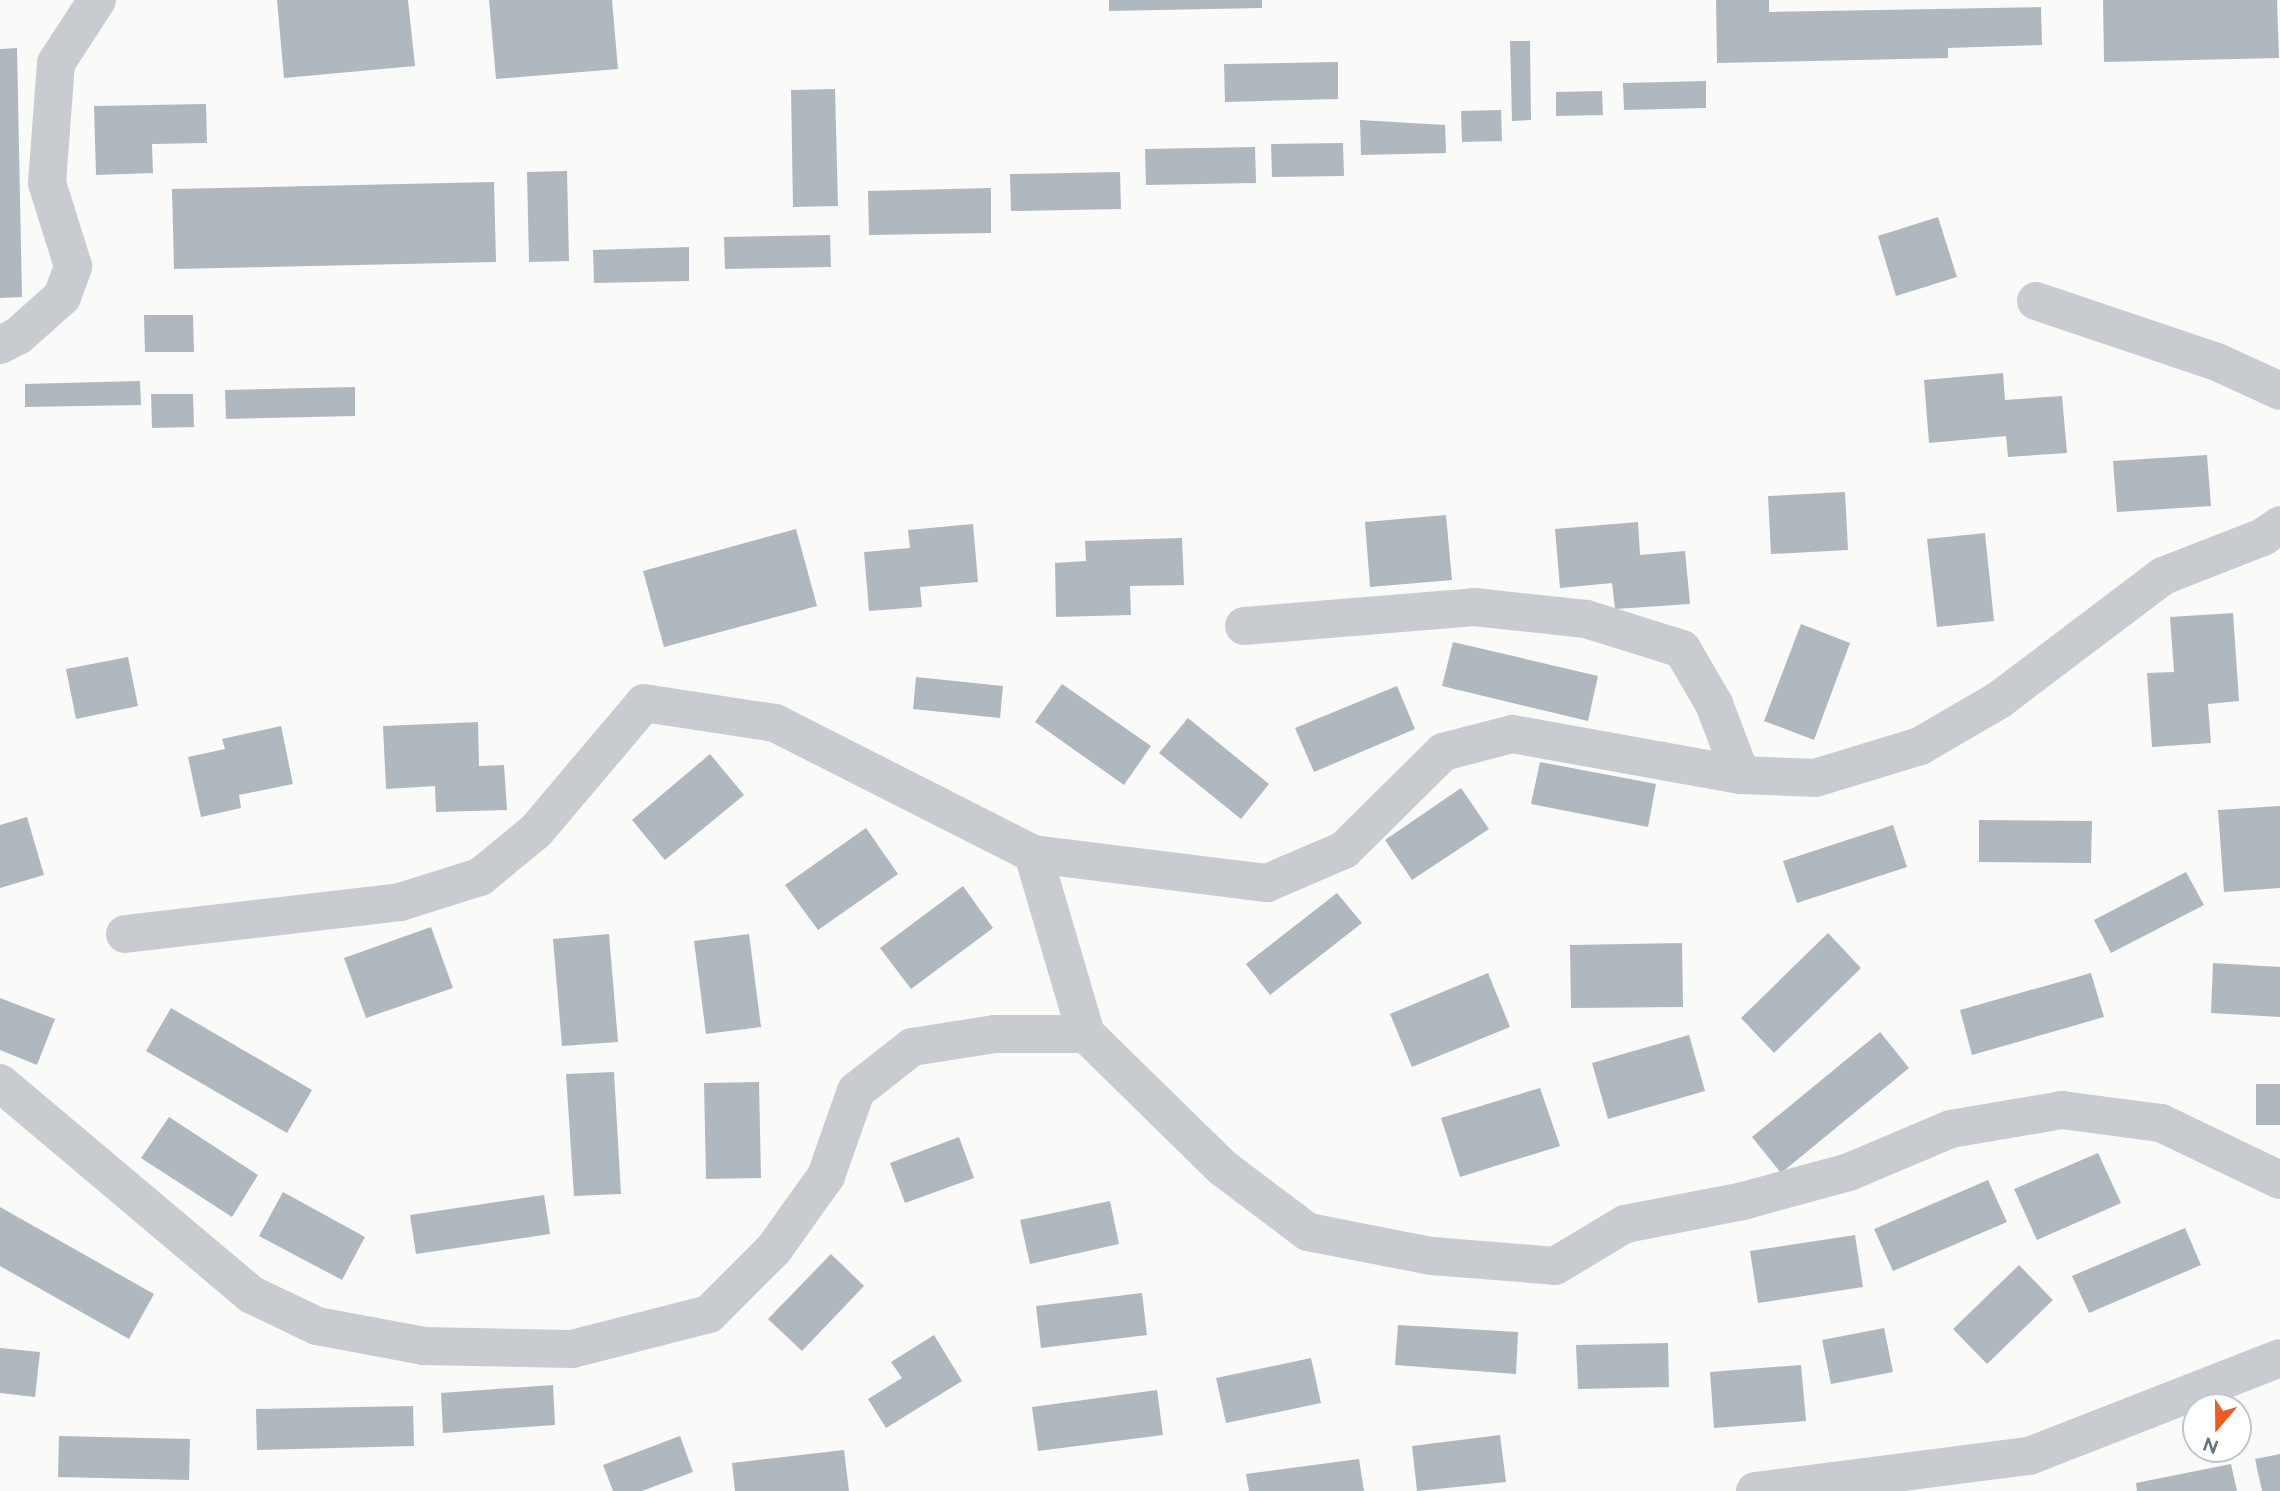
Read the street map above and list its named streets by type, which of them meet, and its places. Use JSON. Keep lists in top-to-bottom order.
{
  "north": "bottom"
}
